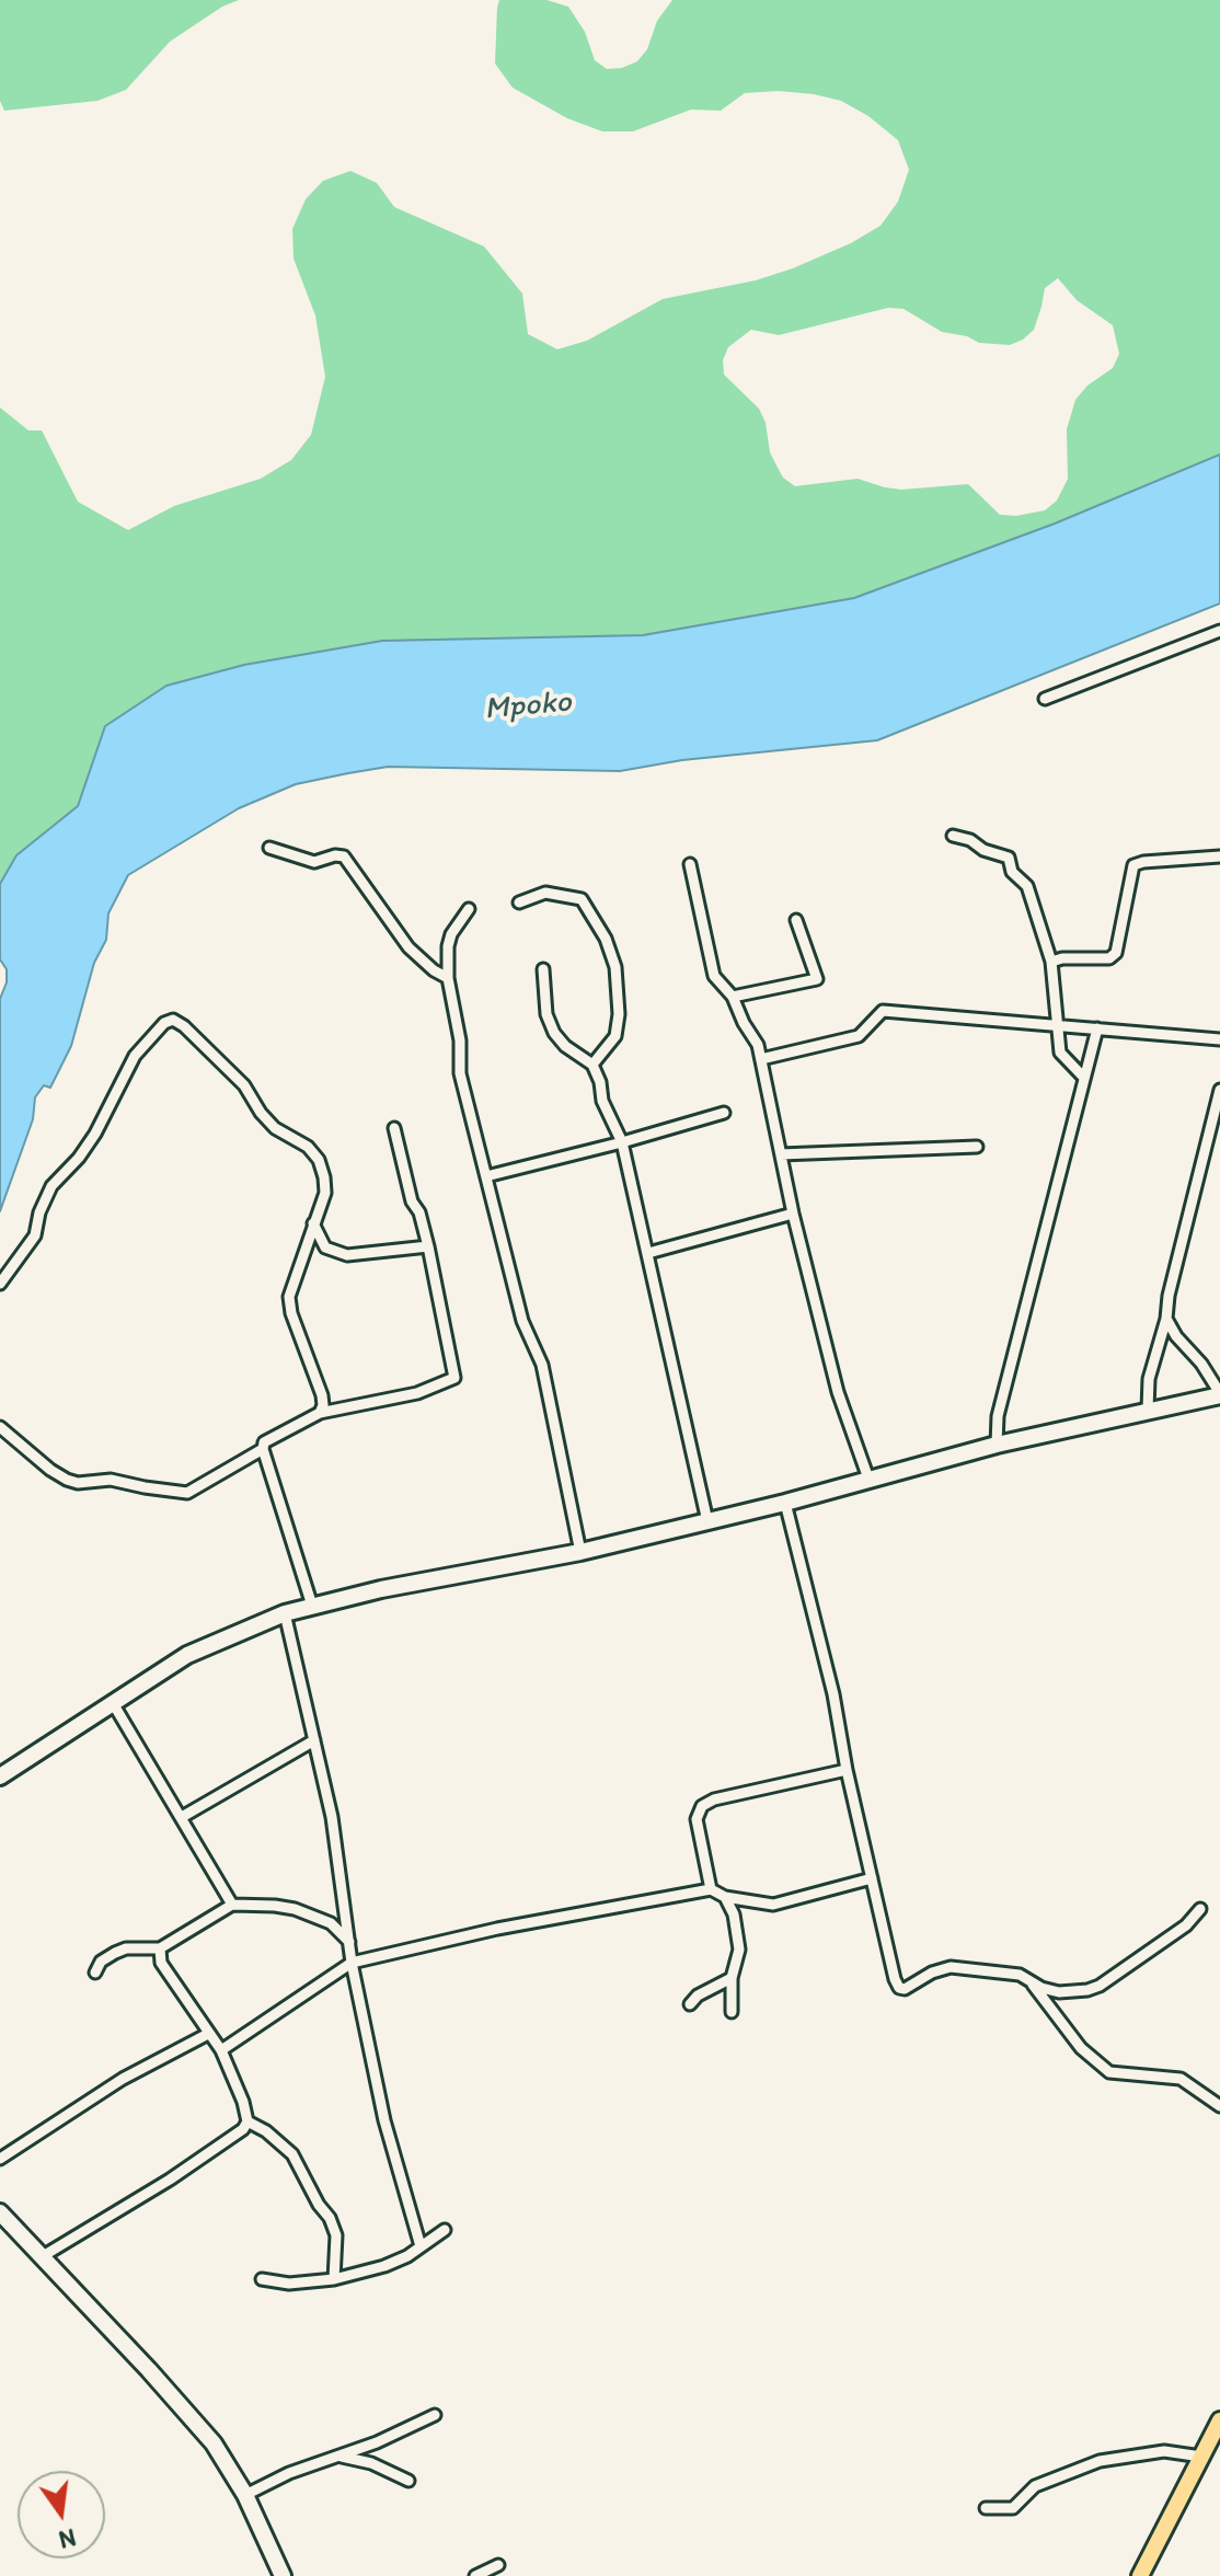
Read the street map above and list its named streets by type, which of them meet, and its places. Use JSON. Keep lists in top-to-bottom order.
{
  "water": ["Mpoko"],
  "north": "bottom"
}
